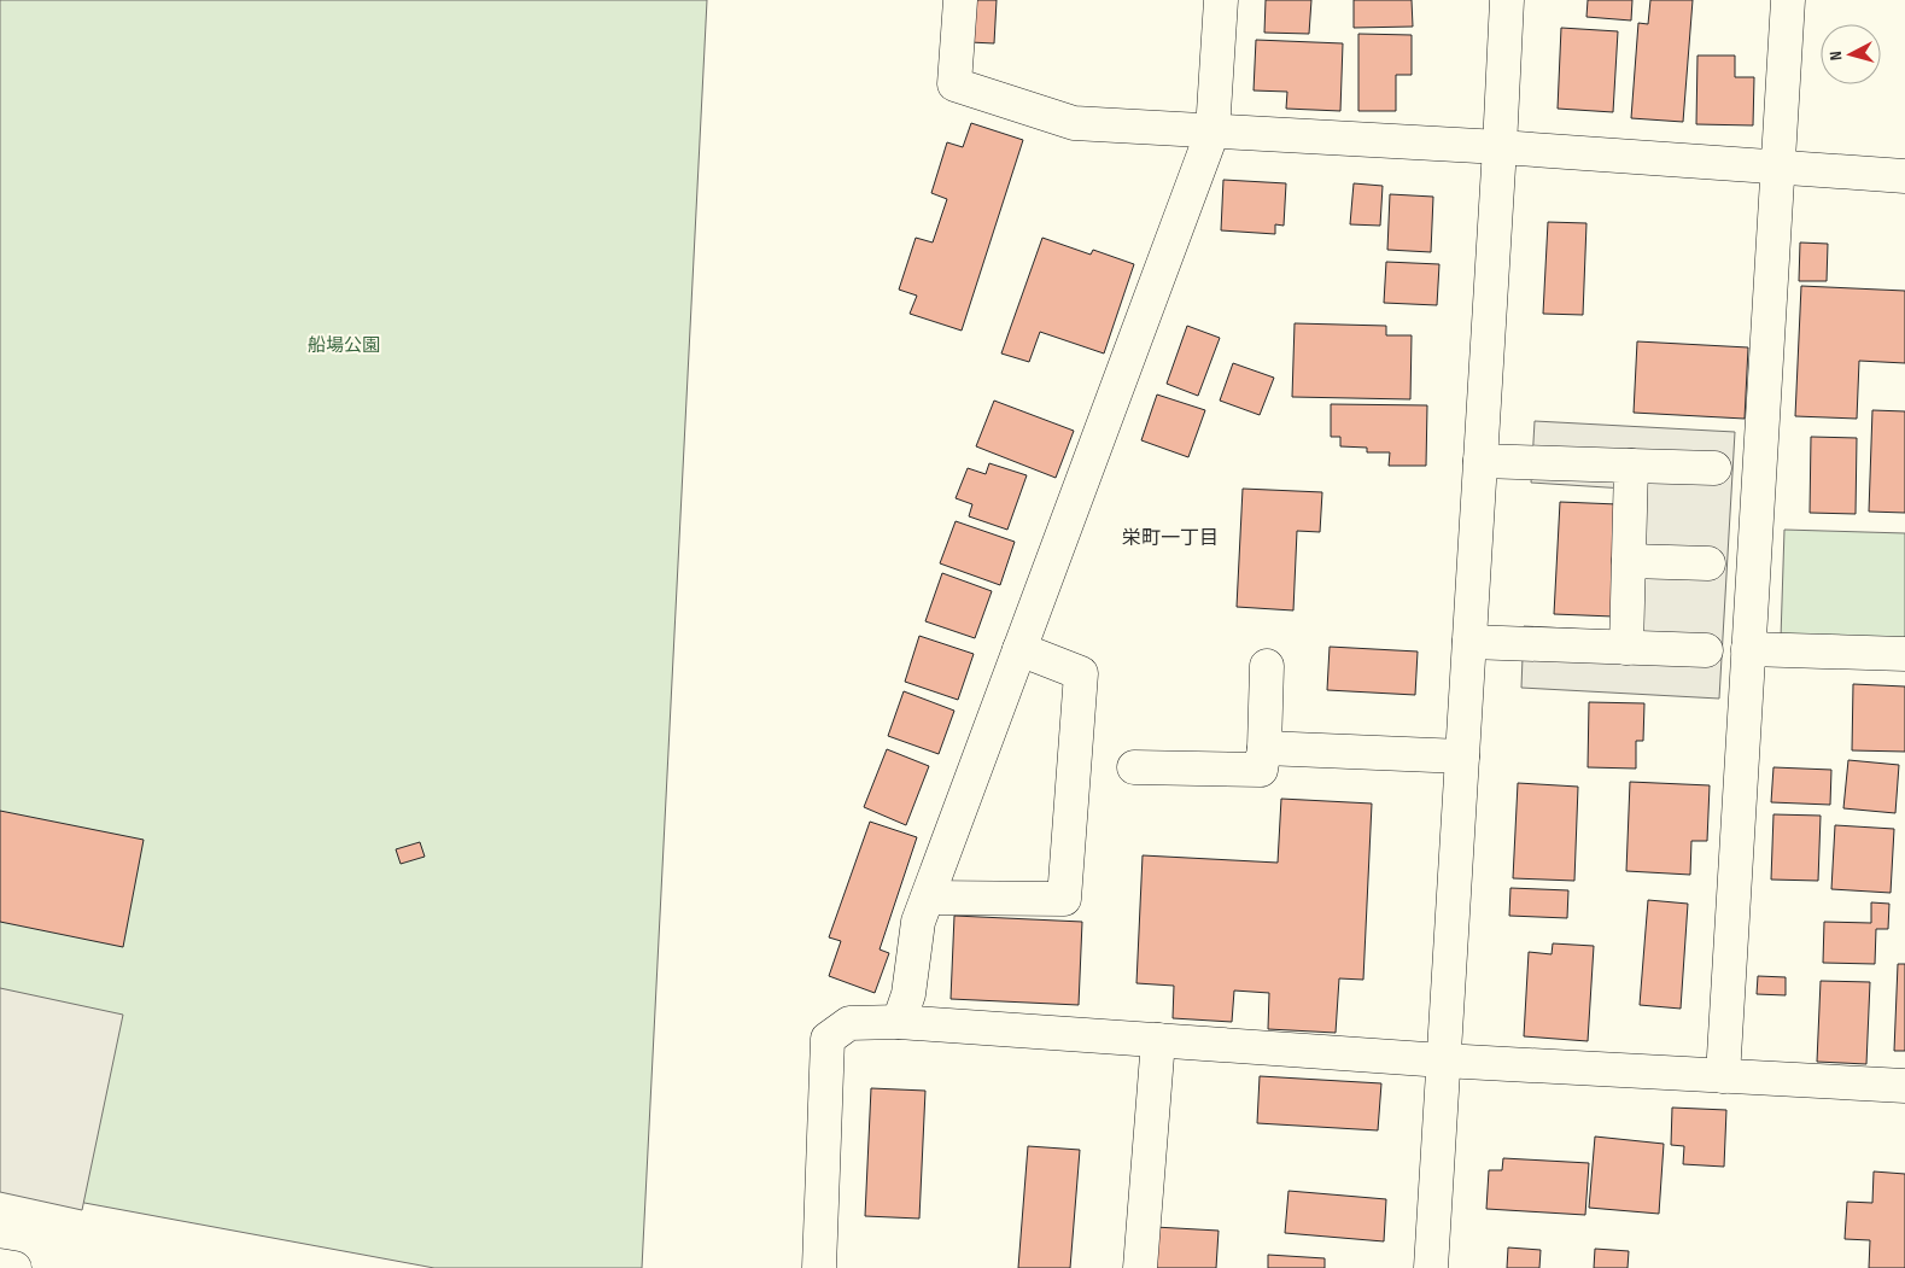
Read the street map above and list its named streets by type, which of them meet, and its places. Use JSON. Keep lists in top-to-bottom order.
{
  "districts": ["栄町一丁目"],
  "parks": ["船場公園"],
  "north": "left"
}
